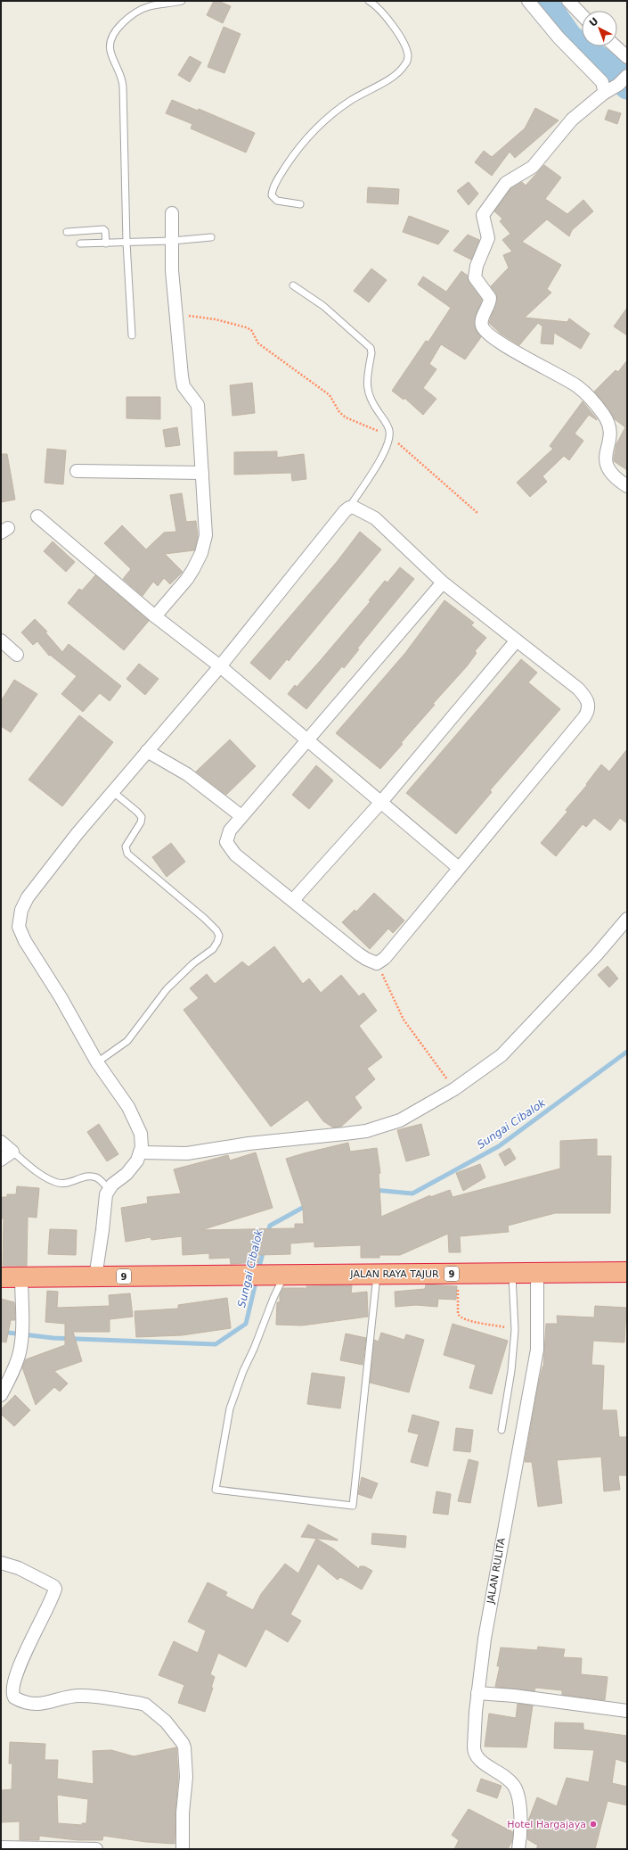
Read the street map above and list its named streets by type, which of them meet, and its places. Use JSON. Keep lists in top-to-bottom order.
{
  "streets": {
    "highway": ["JALAN RAYA TAJUR", "9"],
    "street": ["JALAN RULITA"]
  },
  "crossings": [
    ["JALAN RAYA TAJUR", "9"],
    ["JALAN RAYA TAJUR", "JALAN RULITA"]
  ],
  "water": ["Sungai Cibalok"],
  "places": ["Hotel Hargajaya"],
  "north": "top left"
}
